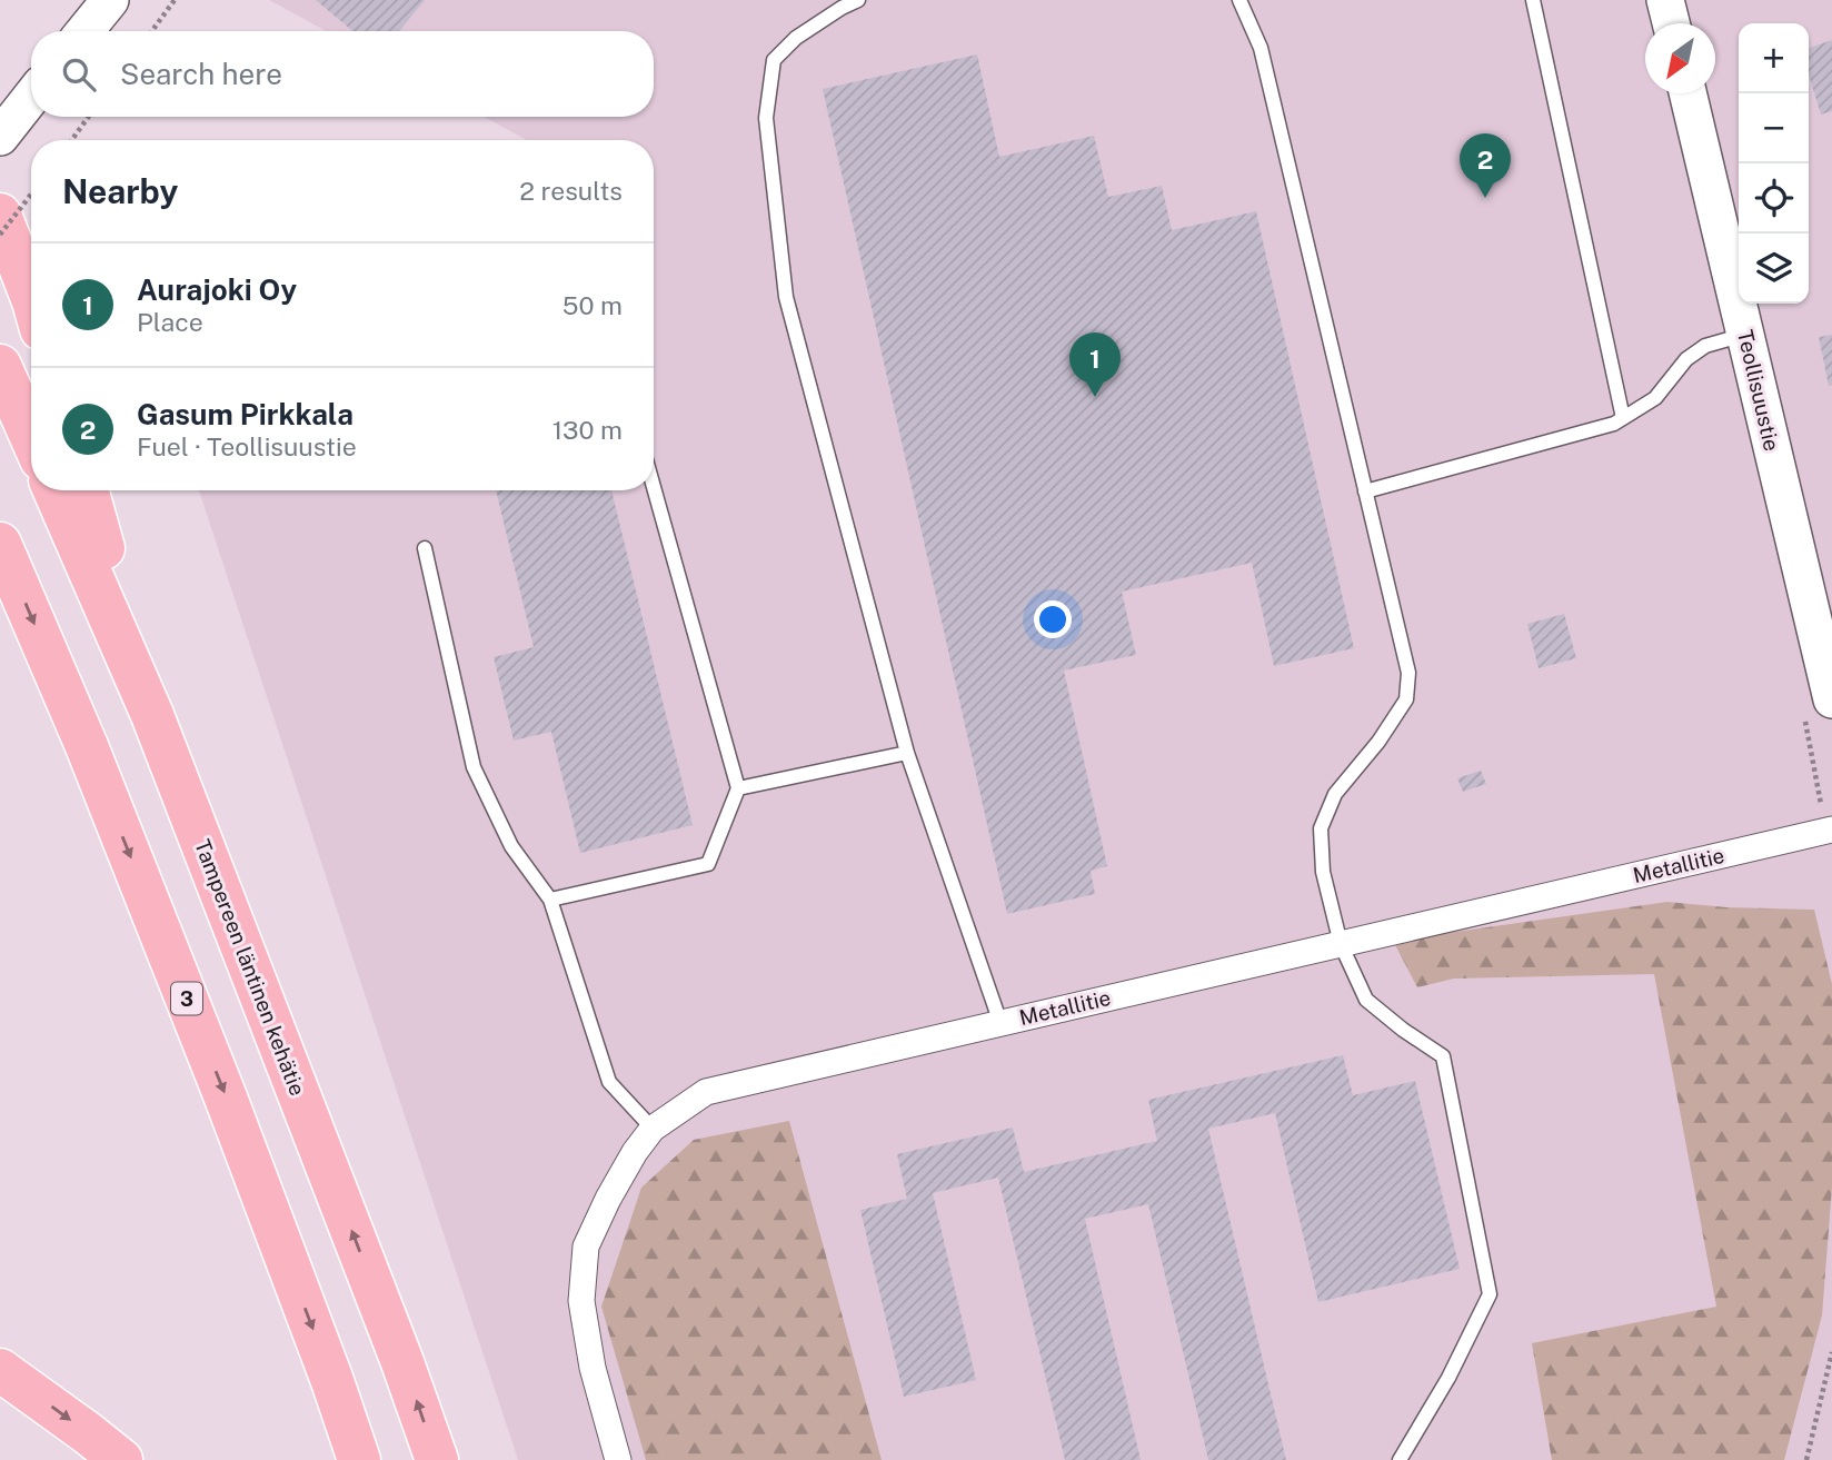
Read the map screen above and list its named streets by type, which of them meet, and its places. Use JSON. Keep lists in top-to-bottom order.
{
  "streets": {
    "highway": ["Tampereen läntinen kehätie", "3"],
    "main road": ["Teollisuustie"],
    "street": ["Metallitie"]
  },
  "north": "bottom left",
  "page": {
    "map_buttons": ["+", "−"],
    "search": "Search here",
    "pins": ["2", "1"],
    "heading": ["Nearby", "2 results"],
    "list": [
      {
        "mark": "1",
        "name": "Aurajoki Oy",
        "note": "Place",
        "value": "50 m"
      },
      {
        "mark": "2",
        "name": "Gasum Pirkkala",
        "note": "Fuel · Teollisuustie",
        "value": "130 m"
      }
    ]
  }
}
